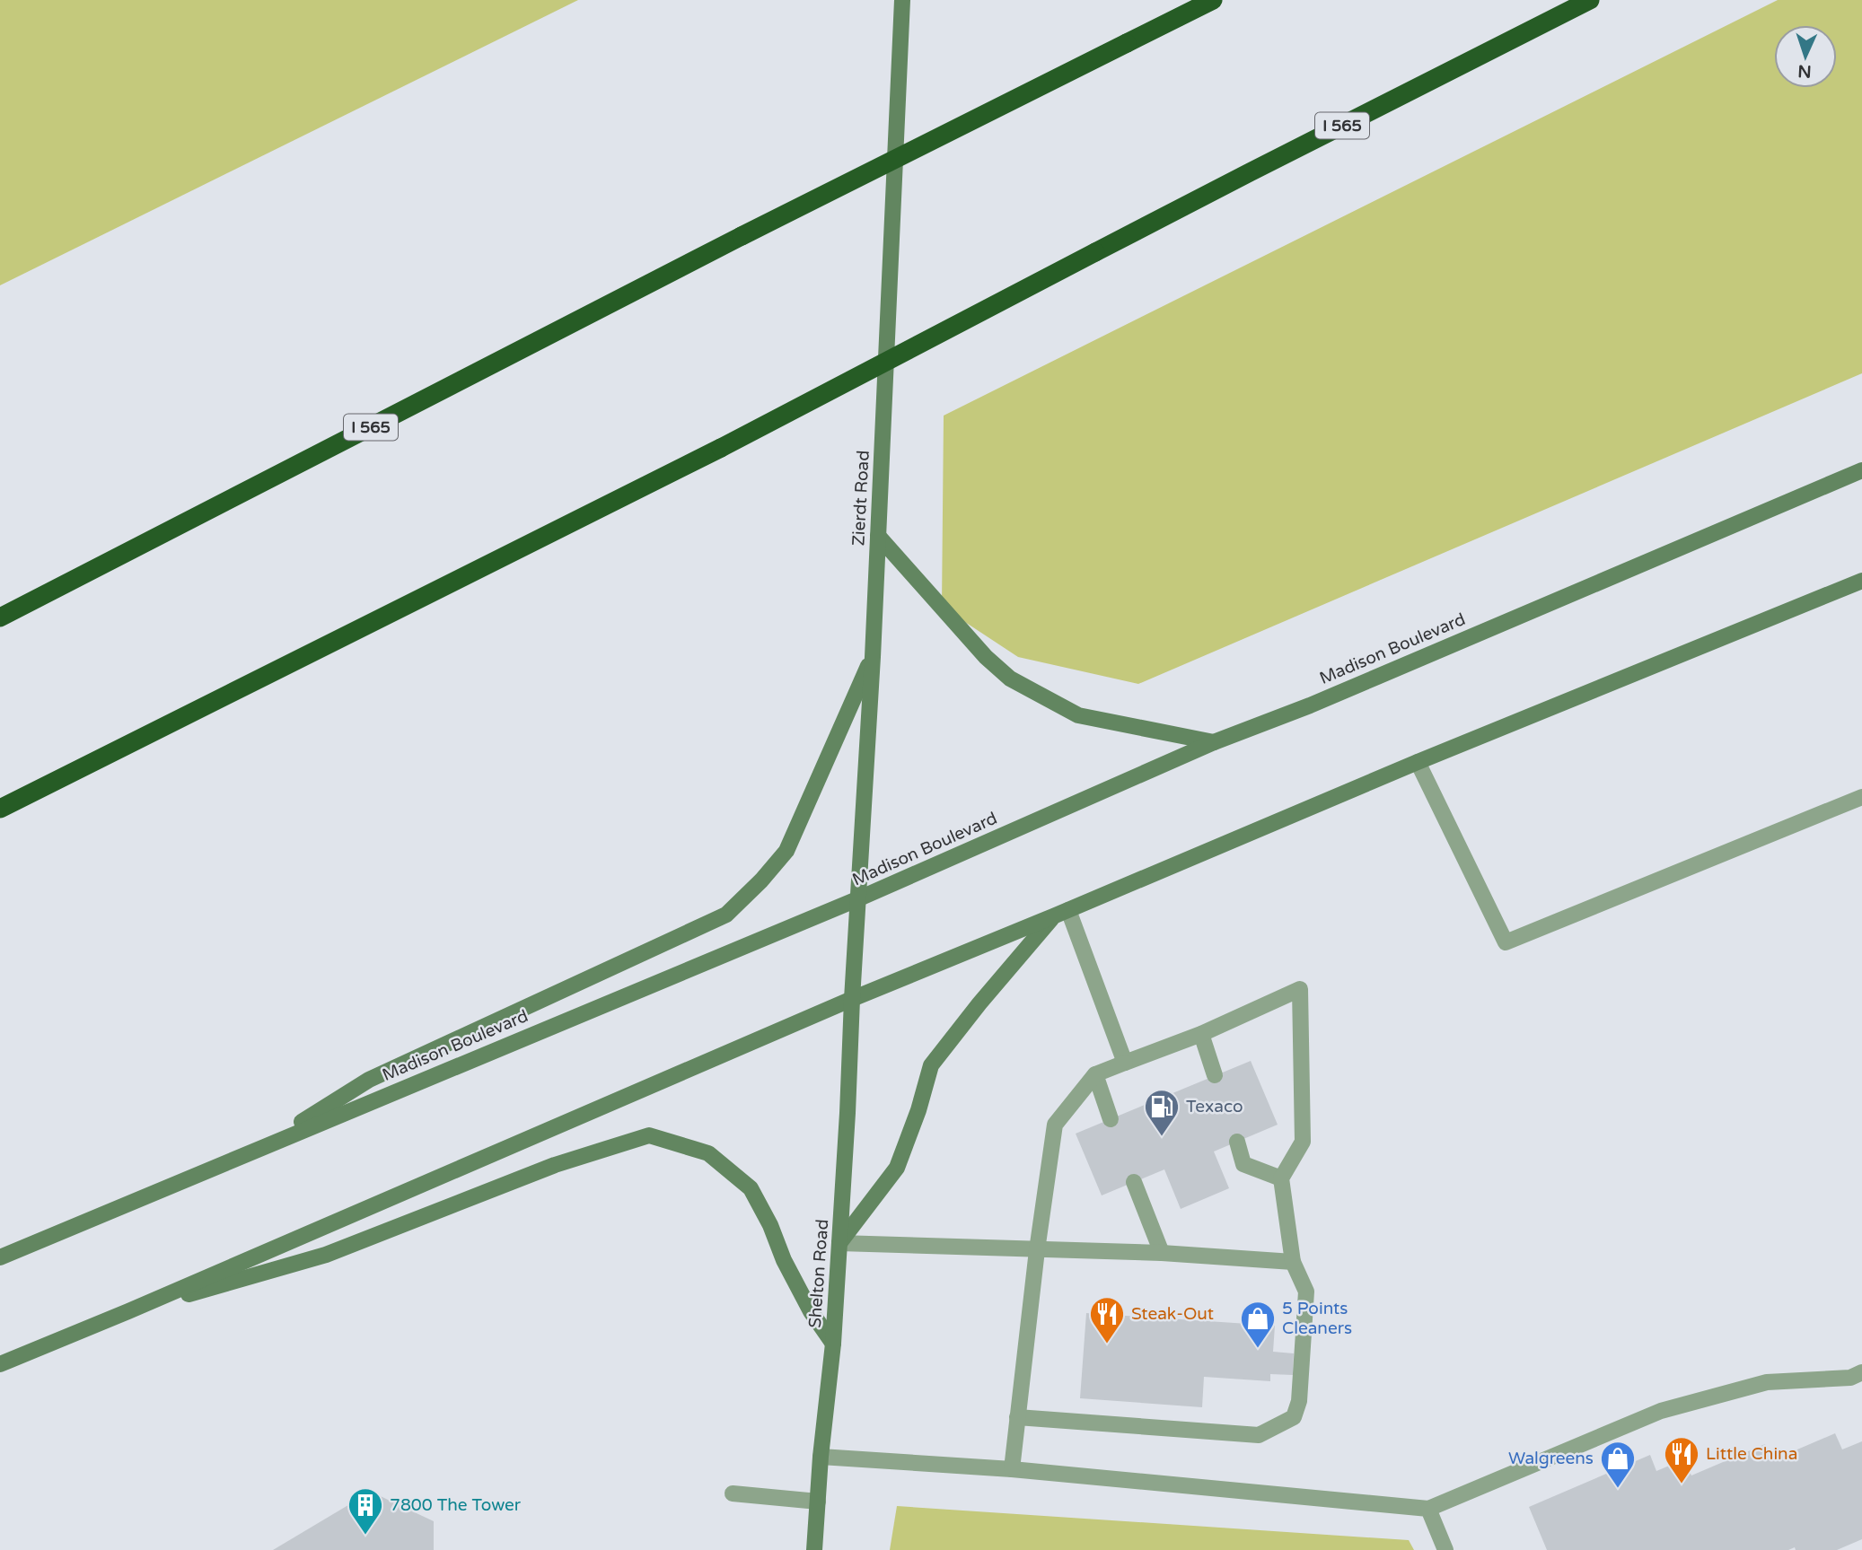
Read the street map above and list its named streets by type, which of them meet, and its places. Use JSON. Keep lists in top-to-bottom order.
{
  "streets": {
    "highway": ["I 565"],
    "main road": ["Zierdt Road", "Madison Boulevard", "Shelton Road"]
  },
  "crossings": [
    ["Zierdt Road", "Madison Boulevard"],
    ["Zierdt Road", "Shelton Road"]
  ],
  "places": {
    "fuel station": ["Texaco"],
    "restaurant": ["Steak-Out", "Little China"],
    "shop": ["5 Points Cleaners", "Walgreens"],
    "building": ["7800 The Tower"]
  },
  "north": "bottom"
}
